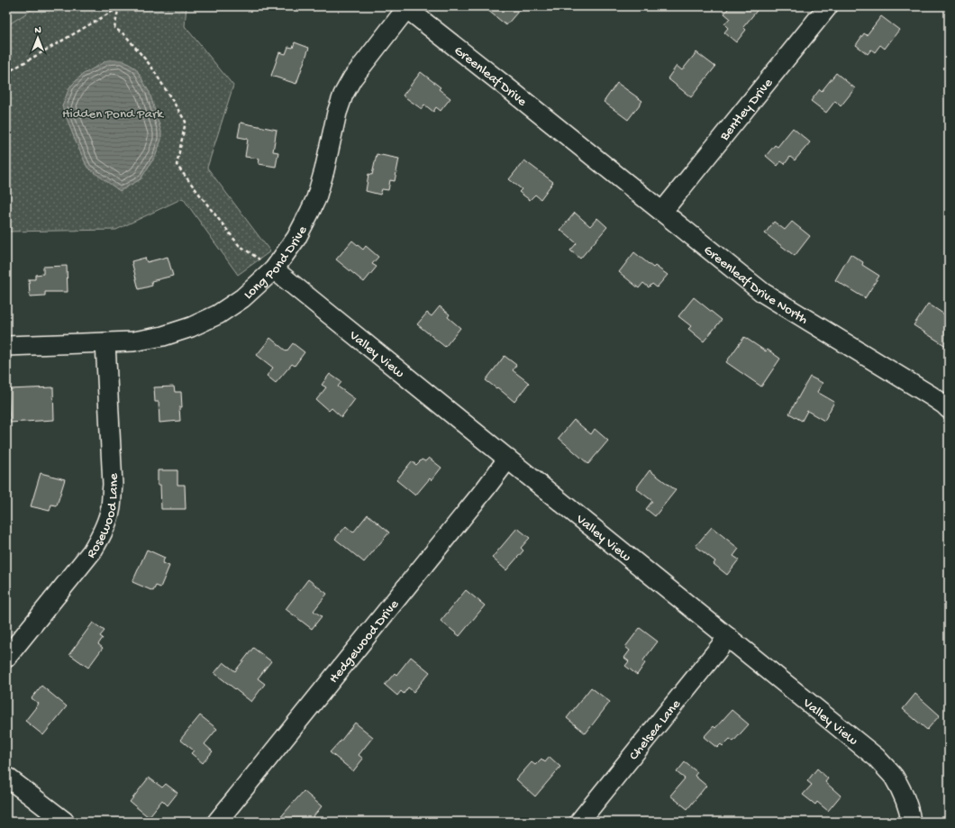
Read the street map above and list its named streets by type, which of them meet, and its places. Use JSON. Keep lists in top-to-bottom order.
{
  "streets": {
    "street": [
      "Greenleaf Drive",
      "Bentley Drive",
      "Long Pond Drive",
      "Greenleaf Drive North",
      "Valley View",
      "Rosewood Lane",
      "Hedgewood Drive",
      "Chelsea Lane"
    ]
  },
  "crossings": [
    ["Greenleaf Drive", "Long Pond Drive"],
    ["Greenleaf Drive", "Greenleaf Drive North"],
    ["Bentley Drive", "Greenleaf Drive North"],
    ["Long Pond Drive", "Valley View"],
    ["Long Pond Drive", "Rosewood Lane"],
    ["Valley View", "Hedgewood Drive"],
    ["Valley View", "Chelsea Lane"]
  ],
  "parks": ["Hidden Pond Park"],
  "north": "top"
}
